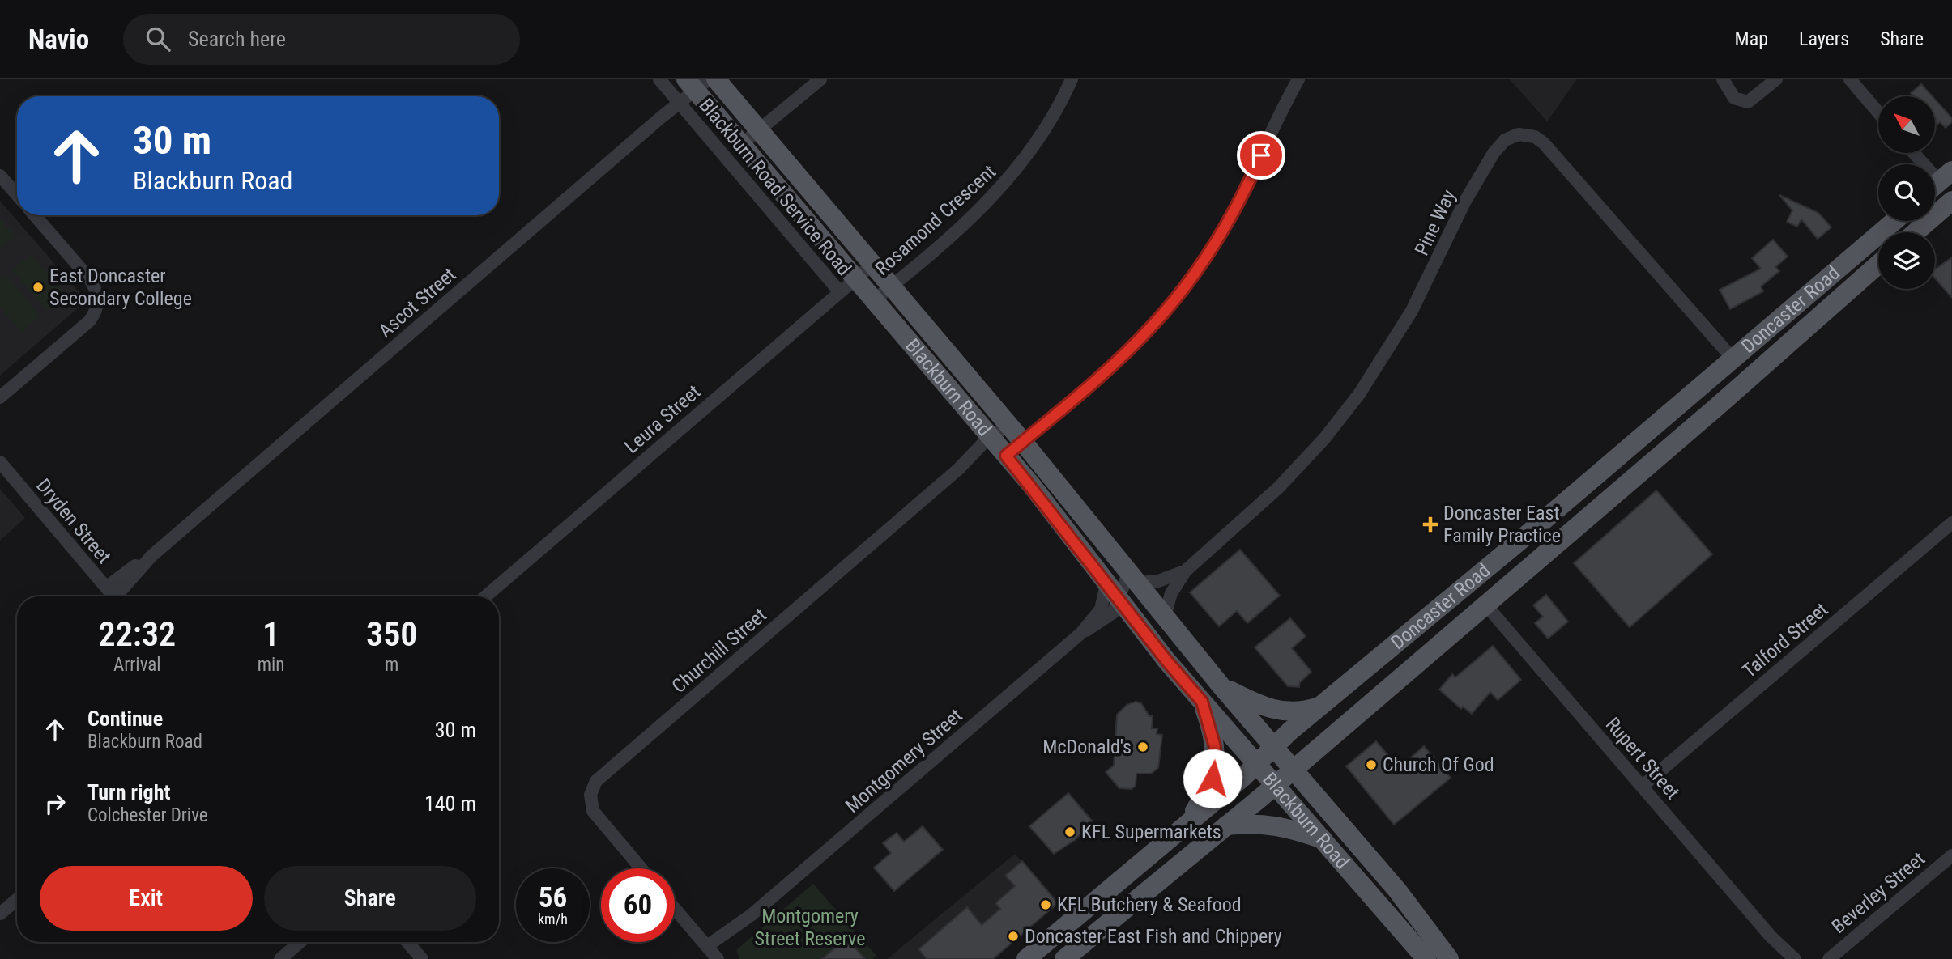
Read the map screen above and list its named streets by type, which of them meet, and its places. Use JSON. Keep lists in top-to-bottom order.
{
  "streets": {
    "main road": ["Doncaster Road", "Blackburn Road"],
    "street": [
      "Blackburn Road Service Road",
      "Rosamond Crescent",
      "Pine Way",
      "Ascot Street",
      "Leura Street",
      "Dryden Street",
      "Talford Street",
      "Churchill Street",
      "Rupert Street",
      "Montgomery Street",
      "Beverley Street"
    ]
  },
  "crossings": [
    ["Blackburn Road Service Road", "Ascot Street"],
    ["Blackburn Road Service Road", "Leura Street"],
    ["Rosamond Crescent", "Blackburn Road"],
    ["Pine Way", "Doncaster Road"],
    ["Pine Way", "Blackburn Road"],
    ["Pine Way", "Montgomery Street"],
    ["Ascot Street", "Blackburn Road"],
    ["Ascot Street", "Dryden Street"],
    ["Doncaster Road", "Blackburn Road"],
    ["Doncaster Road", "Rupert Street"],
    ["Blackburn Road", "Leura Street"],
    ["Blackburn Road", "Churchill Street"],
    ["Blackburn Road", "Montgomery Street"],
    ["Talford Street", "Rupert Street"]
  ],
  "parks": ["Montgomery Street Reserve"],
  "places": {
    "other": [
      "East Doncaster Secondary College",
      "McDonald's",
      "Church Of God",
      "KFL Supermarkets",
      "KFL Butchery & Seafood",
      "Doncaster East Fish and Chippery"
    ],
    "health": ["Doncaster East Family Practice"]
  },
  "north": "top left",
  "page": {
    "header": "Navio",
    "search": "Search here",
    "nav": ["Map", "Layers", "Share"],
    "turn": ["30 m", "Blackburn Road"],
    "eta": [
      "22:32",
      "Arrival",
      "1",
      "min",
      "350",
      "m"
    ],
    "list": [
      {
        "name": "Continue",
        "note": "Blackburn Road",
        "value": "30 m"
      },
      {
        "name": "Turn right",
        "note": "Colchester Drive",
        "value": "140 m"
      }
    ],
    "buttons": ["Exit", "Share"],
    "speed": "56 km/h",
    "limit": "60"
  }
}
